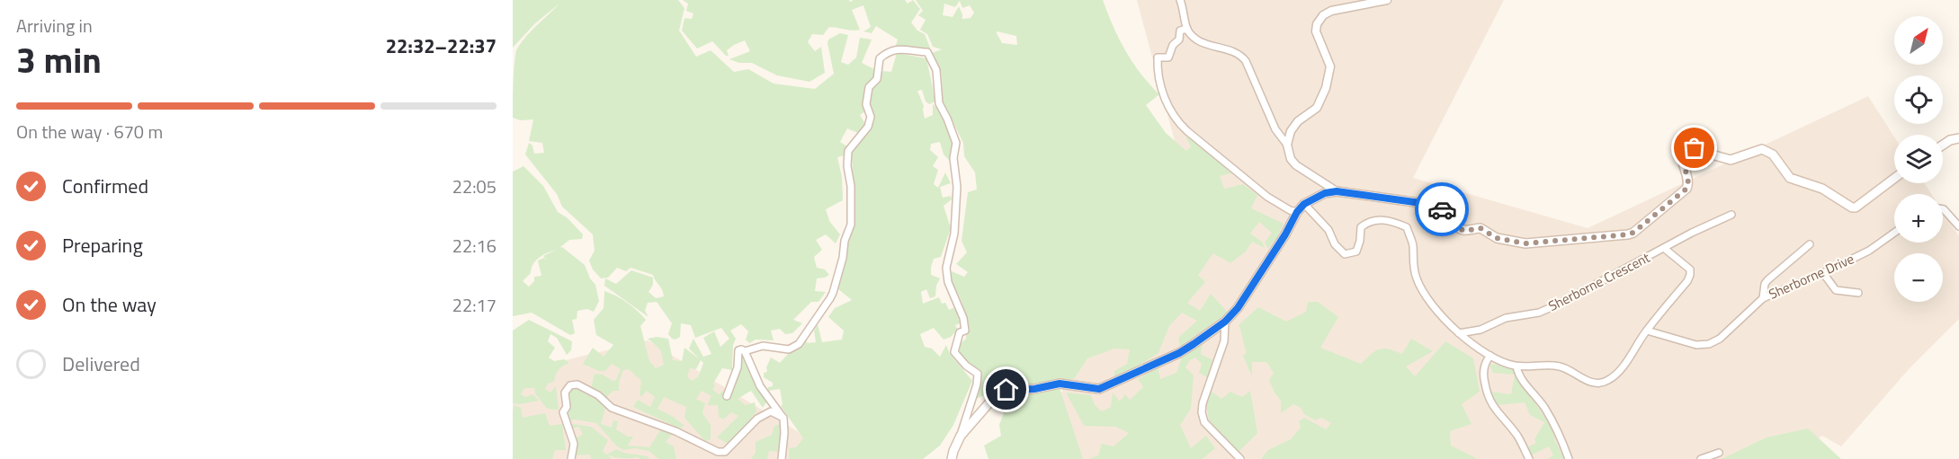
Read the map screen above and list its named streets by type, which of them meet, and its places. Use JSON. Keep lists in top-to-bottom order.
{
  "streets": {
    "street": ["Sherborne Drive", "Sherborne Crescent"]
  },
  "crossings": [
    ["Sherborne Drive", "Sherborne Crescent"]
  ],
  "north": "top right",
  "page": {
    "heading": ["3 min", "Arriving in", "22:32–22:37"],
    "map_buttons": ["+", "−"],
    "bar": "On the way · 670 m",
    "list": [
      ["Confirmed", "22:05"],
      ["Preparing", "22:16"],
      ["On the way", "22:17"],
      "Delivered"
    ]
  }
}
